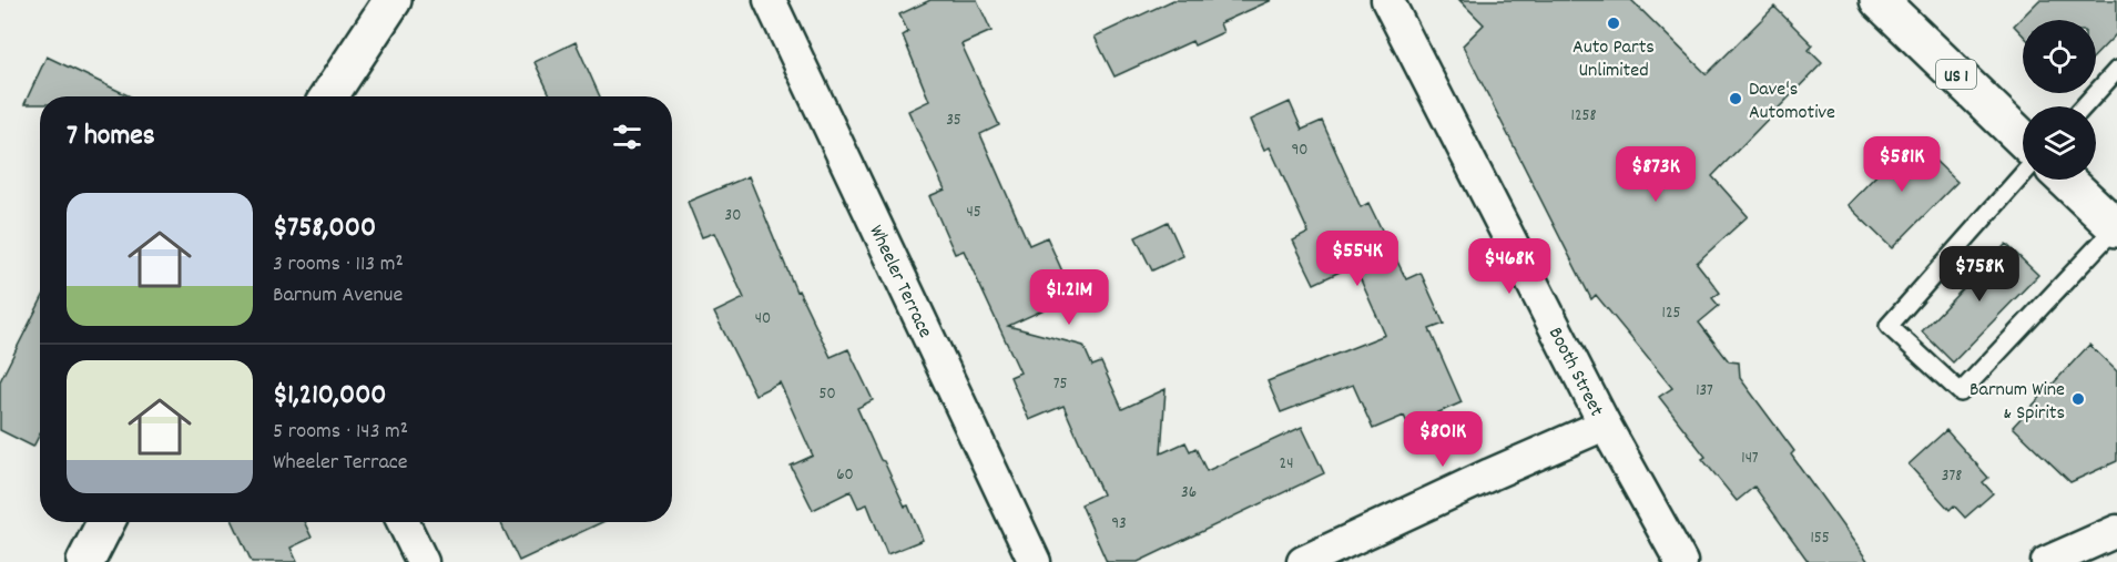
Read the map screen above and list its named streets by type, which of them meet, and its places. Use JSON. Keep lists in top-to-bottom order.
{
  "streets": {
    "main road": ["US 1"],
    "street": ["Wheeler Terrace", "Booth Street"]
  },
  "places": ["Auto Parts Unlimited", "Dave's Automotive", "Barnum Wine & Spirits"],
  "house_numbers": [
    "1258",
    "35",
    "90",
    "45",
    "30",
    "125",
    "40",
    "75",
    "137",
    "50",
    "147",
    "24",
    "60",
    "378",
    "36",
    "93",
    "155"
  ],
  "page": {
    "heading": "7 homes",
    "price": [
      "$581K",
      "$873K",
      "$554K",
      "$468K",
      "$758K",
      "$1.21M",
      "$801K"
    ],
    "list": [
      {
        "name": "$758,000",
        "note": "3 rooms · 113 m² · Barnum Avenue"
      },
      {
        "name": "$1,210,000",
        "note": "5 rooms · 143 m² · Wheeler Terrace"
      }
    ]
  }
}
